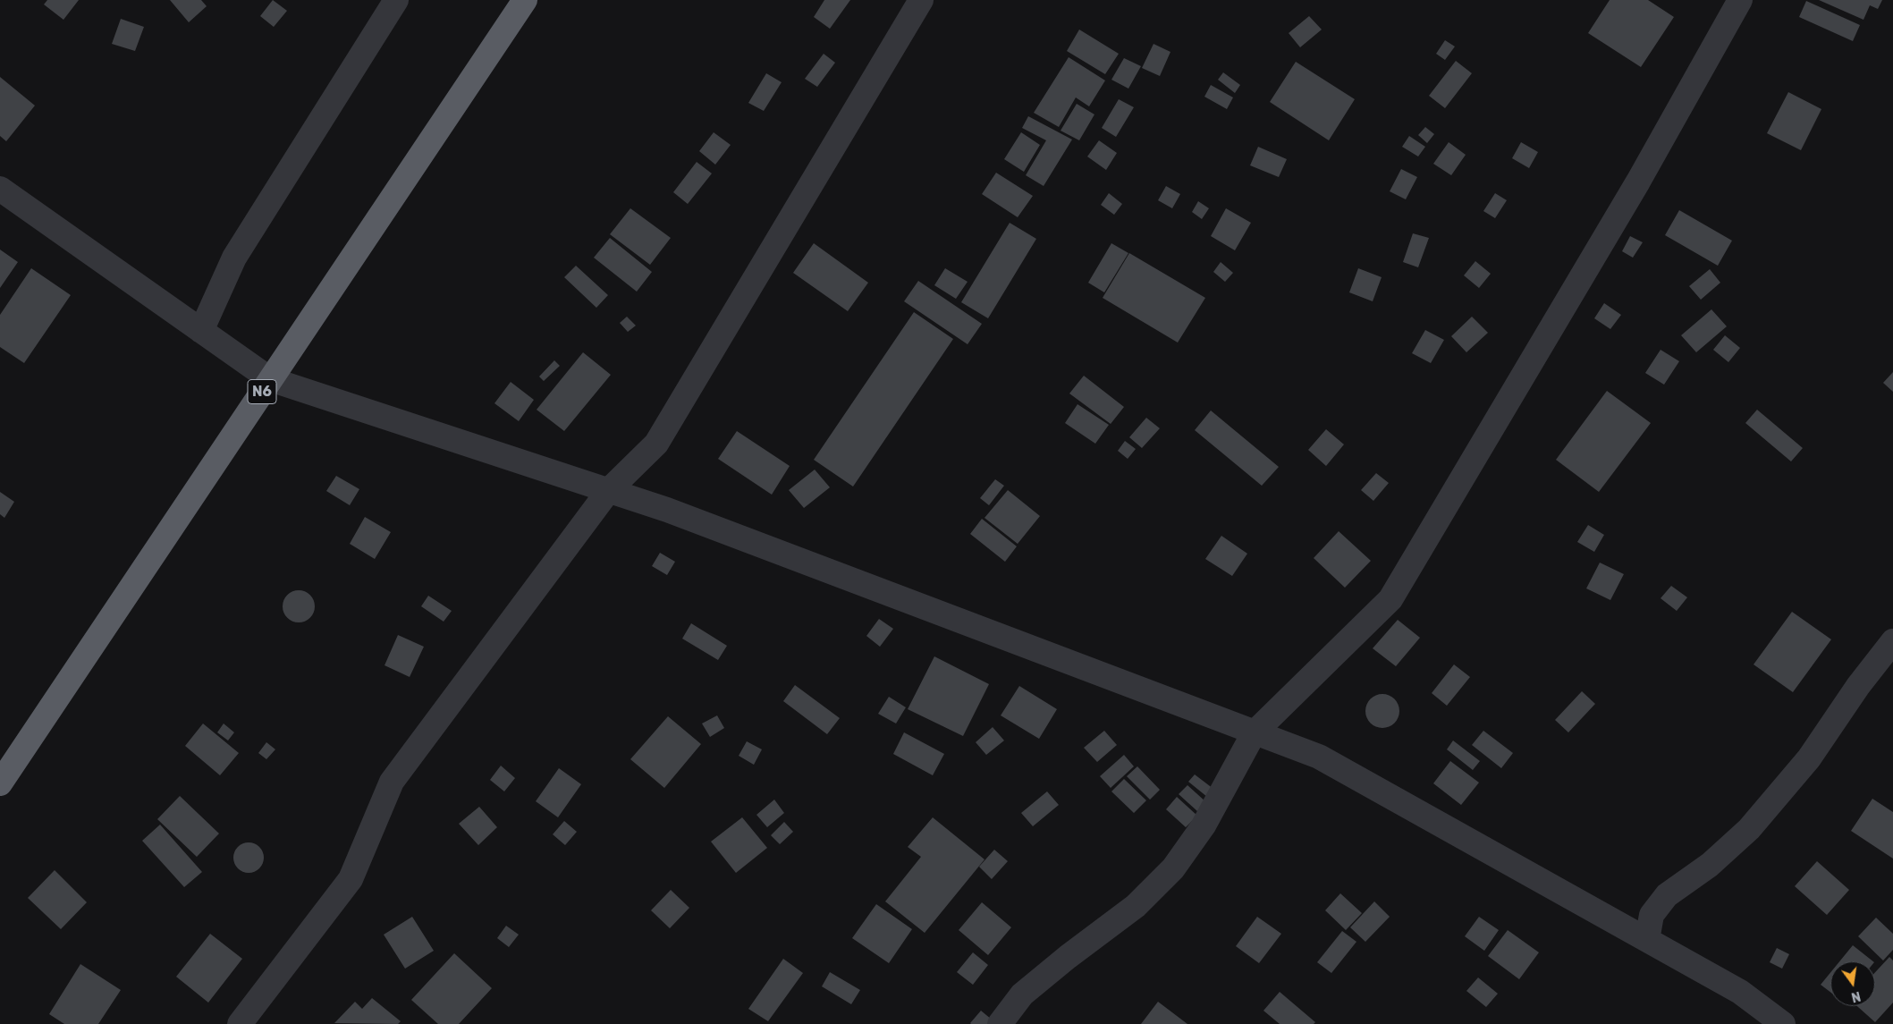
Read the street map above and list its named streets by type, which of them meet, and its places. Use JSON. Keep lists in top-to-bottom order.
{
  "streets": {
    "highway": ["N6"]
  },
  "north": "bottom"
}
